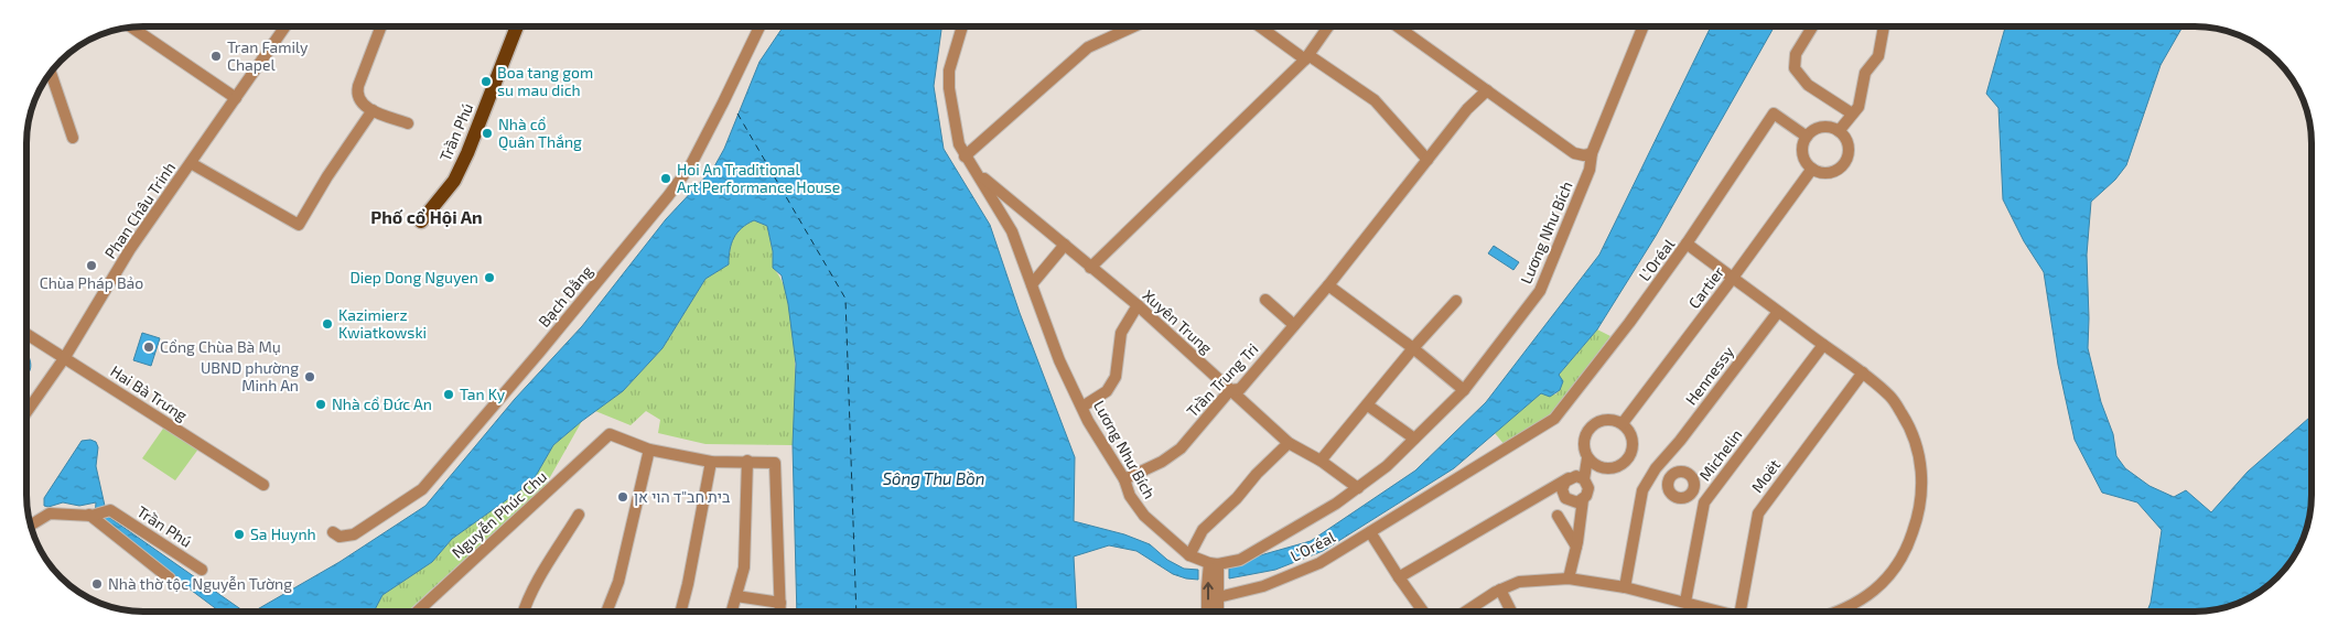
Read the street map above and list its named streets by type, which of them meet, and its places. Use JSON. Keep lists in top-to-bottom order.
{
  "streets": {
    "main road": ["Trần Phú"],
    "street": [
      "Phan Châu Trinh",
      "Lương Như Bích",
      "L’Oréal",
      "Cartier",
      "Bạch Đằng",
      "Xuyên Trung",
      "Hennessy",
      "Trần Trung Tri",
      "Hai Bà Trưng",
      "Michelin",
      "Moët",
      "Nguyễn Phúc Chu"
    ]
  },
  "crossings": [
    ["Phan Châu Trinh", "Hai Bà Trưng"],
    ["Lương Như Bích", "Xuyên Trung"],
    ["Lương Như Bích", "Trần Trung Tri"],
    ["L’Oréal", "Cartier"],
    ["L’Oréal", "Hennessy"],
    ["L’Oréal", "Michelin"],
    ["L’Oréal", "Moët"],
    ["Xuyên Trung", "Trần Trung Tri"]
  ],
  "districts": ["Phố cổ Hội An"],
  "water": ["Sông Thu Bồn"],
  "places": [
    "Tran Family Chapel",
    "Boa tang gom su mau dich",
    "Nhà cổ Quân Thắng",
    "Hoi An Traditional Art Performance House",
    "Chùa Pháp Bảo",
    "Diep Dong Nguyen",
    "Kazimierz Kwiatkowski",
    "Cổng Chùa Bà Mụ",
    "UBND phường Minh An",
    "Tan Ky",
    "Nhà cổ Đức An",
    "בית חב\"ד הוי אן",
    "Sa Huynh",
    "Nhà thờ tộc Nguyễn Tường"
  ]
}
